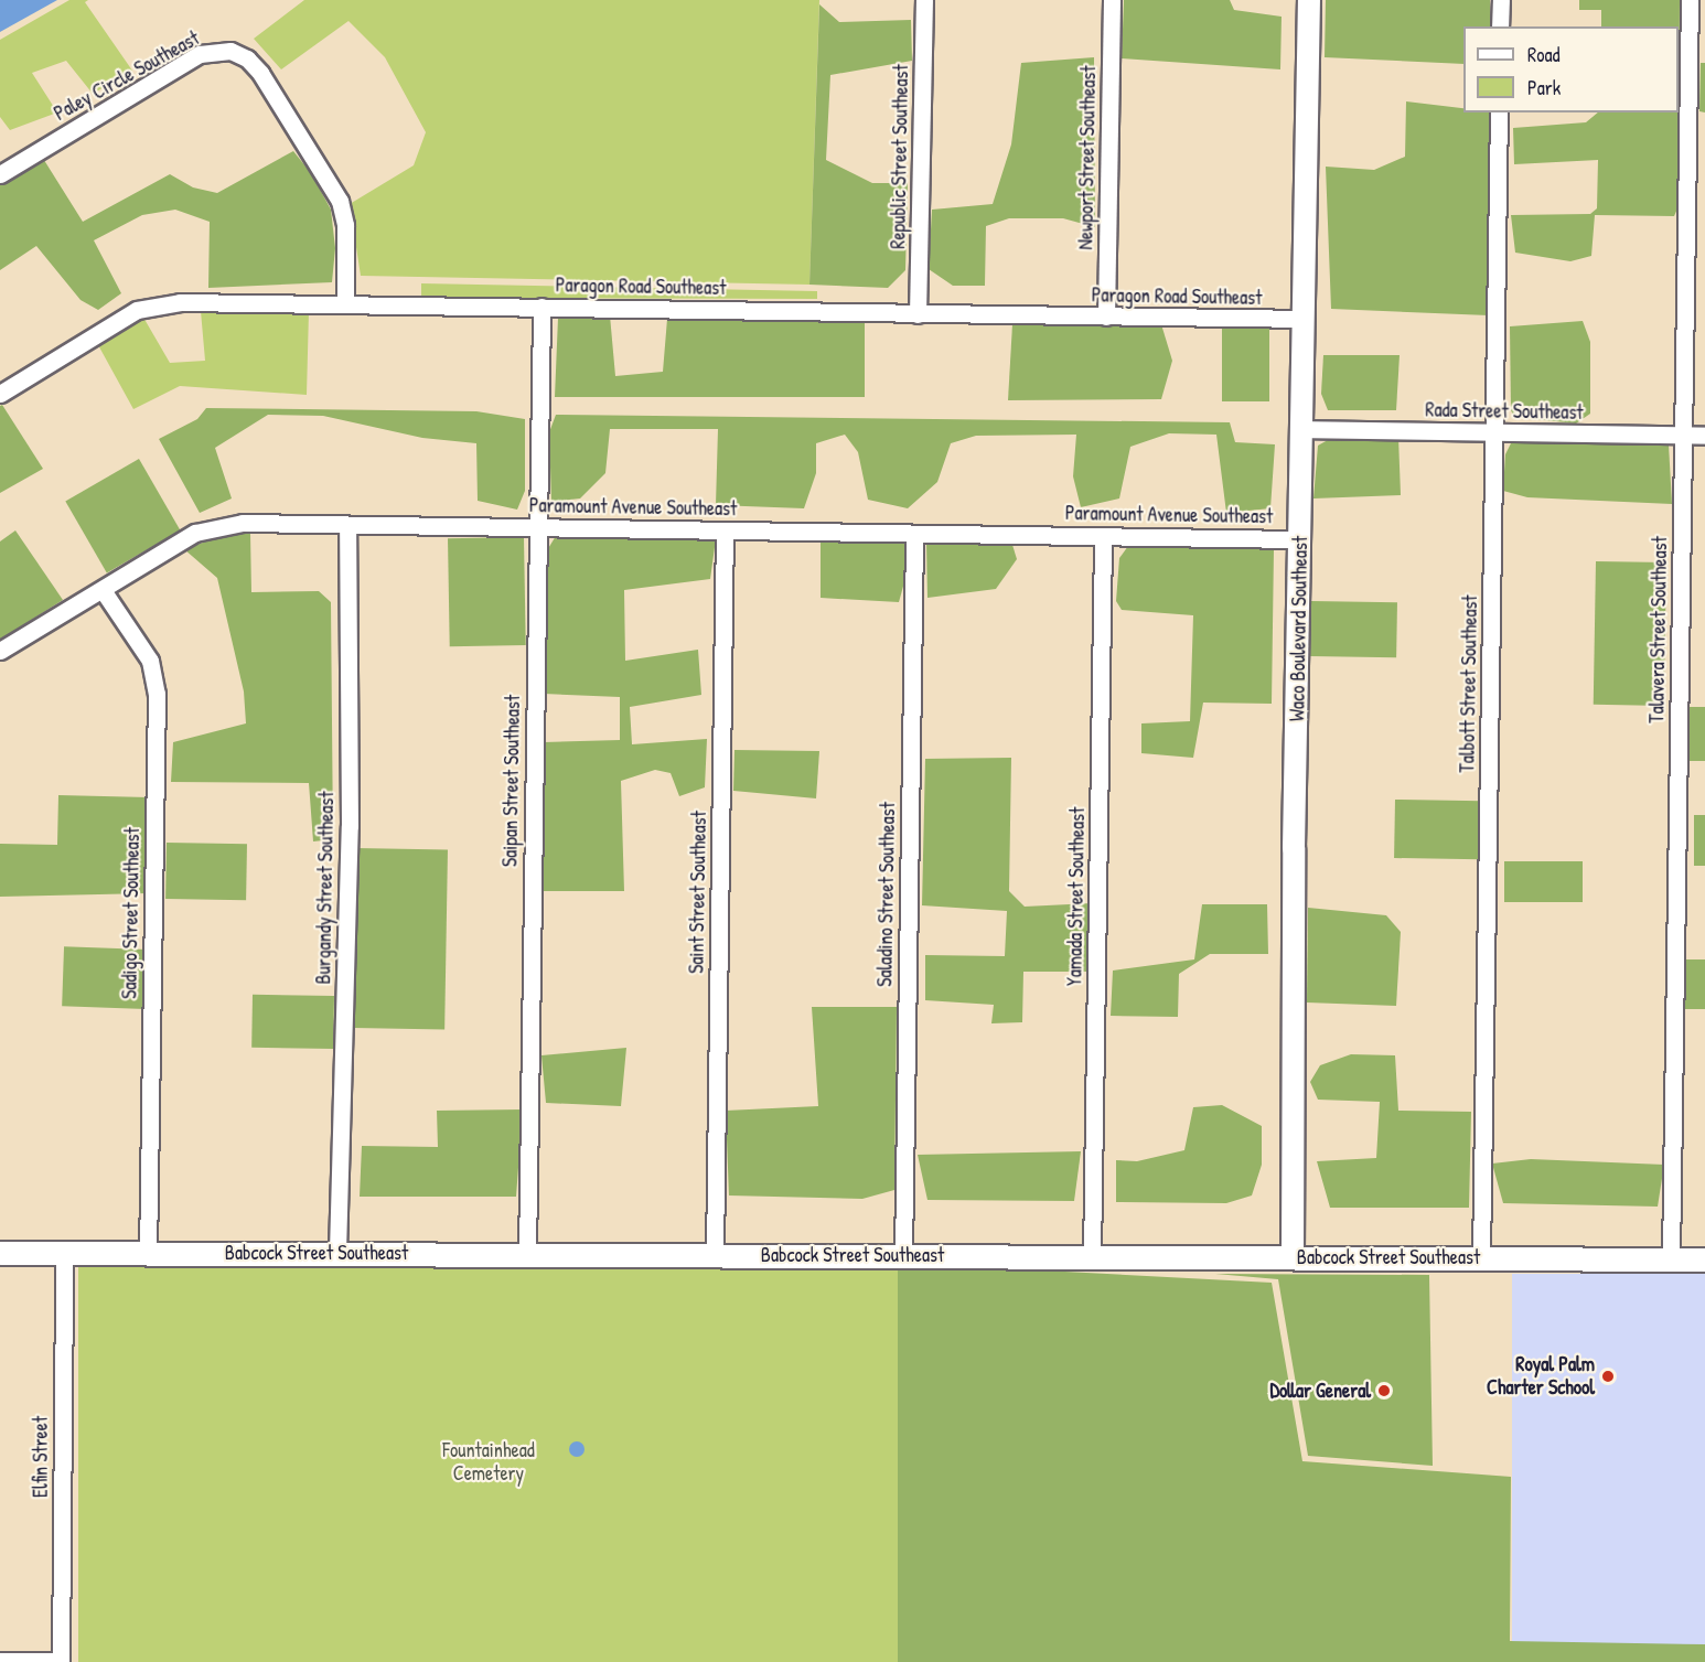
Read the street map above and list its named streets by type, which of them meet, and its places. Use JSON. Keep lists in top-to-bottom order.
{
  "streets": {
    "main road": ["Babcock Street Southeast"],
    "street": [
      "Paley Circle Southeast",
      "Republic Street Southeast",
      "Newport Street Southeast",
      "Paragon Road Southeast",
      "Rada Street Southeast",
      "Paramount Avenue Southeast",
      "Waco Boulevard Southeast",
      "Talavera Street Southeast",
      "Talbott Street Southeast",
      "Saipan Street Southeast",
      "Burgandy Street Southeast",
      "Saint Street Southeast",
      "Saladino Street Southeast",
      "Yamada Street Southeast",
      "Sadigo Street Southeast",
      "Elfin Street"
    ]
  },
  "crossings": [
    ["Paley Circle Southeast", "Paragon Road Southeast"],
    ["Republic Street Southeast", "Paragon Road Southeast"],
    ["Newport Street Southeast", "Paragon Road Southeast"],
    ["Paragon Road Southeast", "Waco Boulevard Southeast"],
    ["Paragon Road Southeast", "Saipan Street Southeast"],
    ["Rada Street Southeast", "Waco Boulevard Southeast"],
    ["Rada Street Southeast", "Talavera Street Southeast"],
    ["Rada Street Southeast", "Talbott Street Southeast"],
    ["Paramount Avenue Southeast", "Waco Boulevard Southeast"],
    ["Paramount Avenue Southeast", "Saipan Street Southeast"],
    ["Paramount Avenue Southeast", "Burgandy Street Southeast"],
    ["Paramount Avenue Southeast", "Saint Street Southeast"],
    ["Paramount Avenue Southeast", "Saladino Street Southeast"],
    ["Paramount Avenue Southeast", "Yamada Street Southeast"],
    ["Paramount Avenue Southeast", "Sadigo Street Southeast"],
    ["Waco Boulevard Southeast", "Babcock Street Southeast"],
    ["Talavera Street Southeast", "Babcock Street Southeast"],
    ["Talbott Street Southeast", "Babcock Street Southeast"],
    ["Saipan Street Southeast", "Babcock Street Southeast"],
    ["Burgandy Street Southeast", "Babcock Street Southeast"],
    ["Saint Street Southeast", "Babcock Street Southeast"],
    ["Saladino Street Southeast", "Babcock Street Southeast"],
    ["Yamada Street Southeast", "Babcock Street Southeast"],
    ["Sadigo Street Southeast", "Babcock Street Southeast"],
    ["Babcock Street Southeast", "Elfin Street"]
  ],
  "parks": ["Fountainhead Cemetery"],
  "places": ["Royal Palm Charter School", "Dollar General"],
  "legend": ["Road", "Park"]
}
